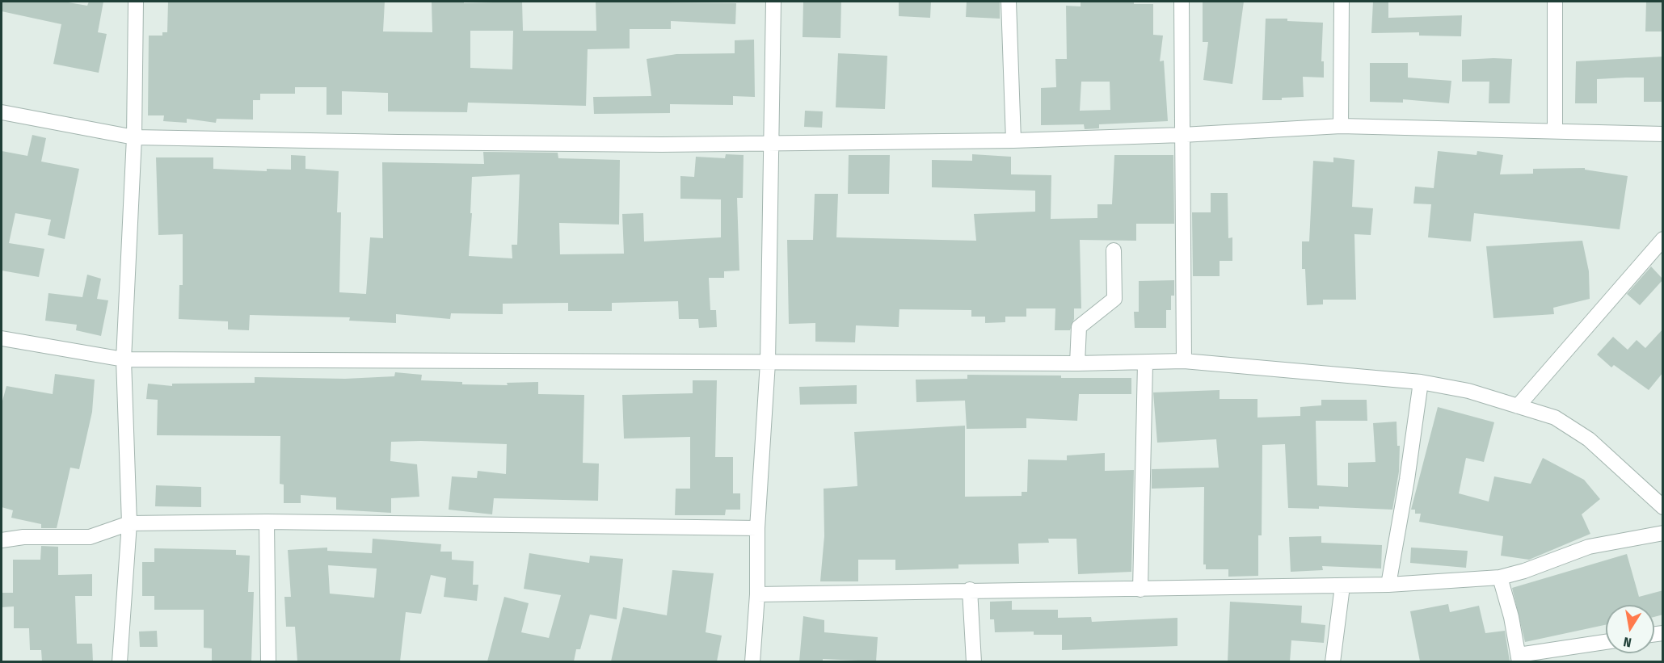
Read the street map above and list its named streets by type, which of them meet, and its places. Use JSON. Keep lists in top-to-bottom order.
{
  "north": "bottom"
}
